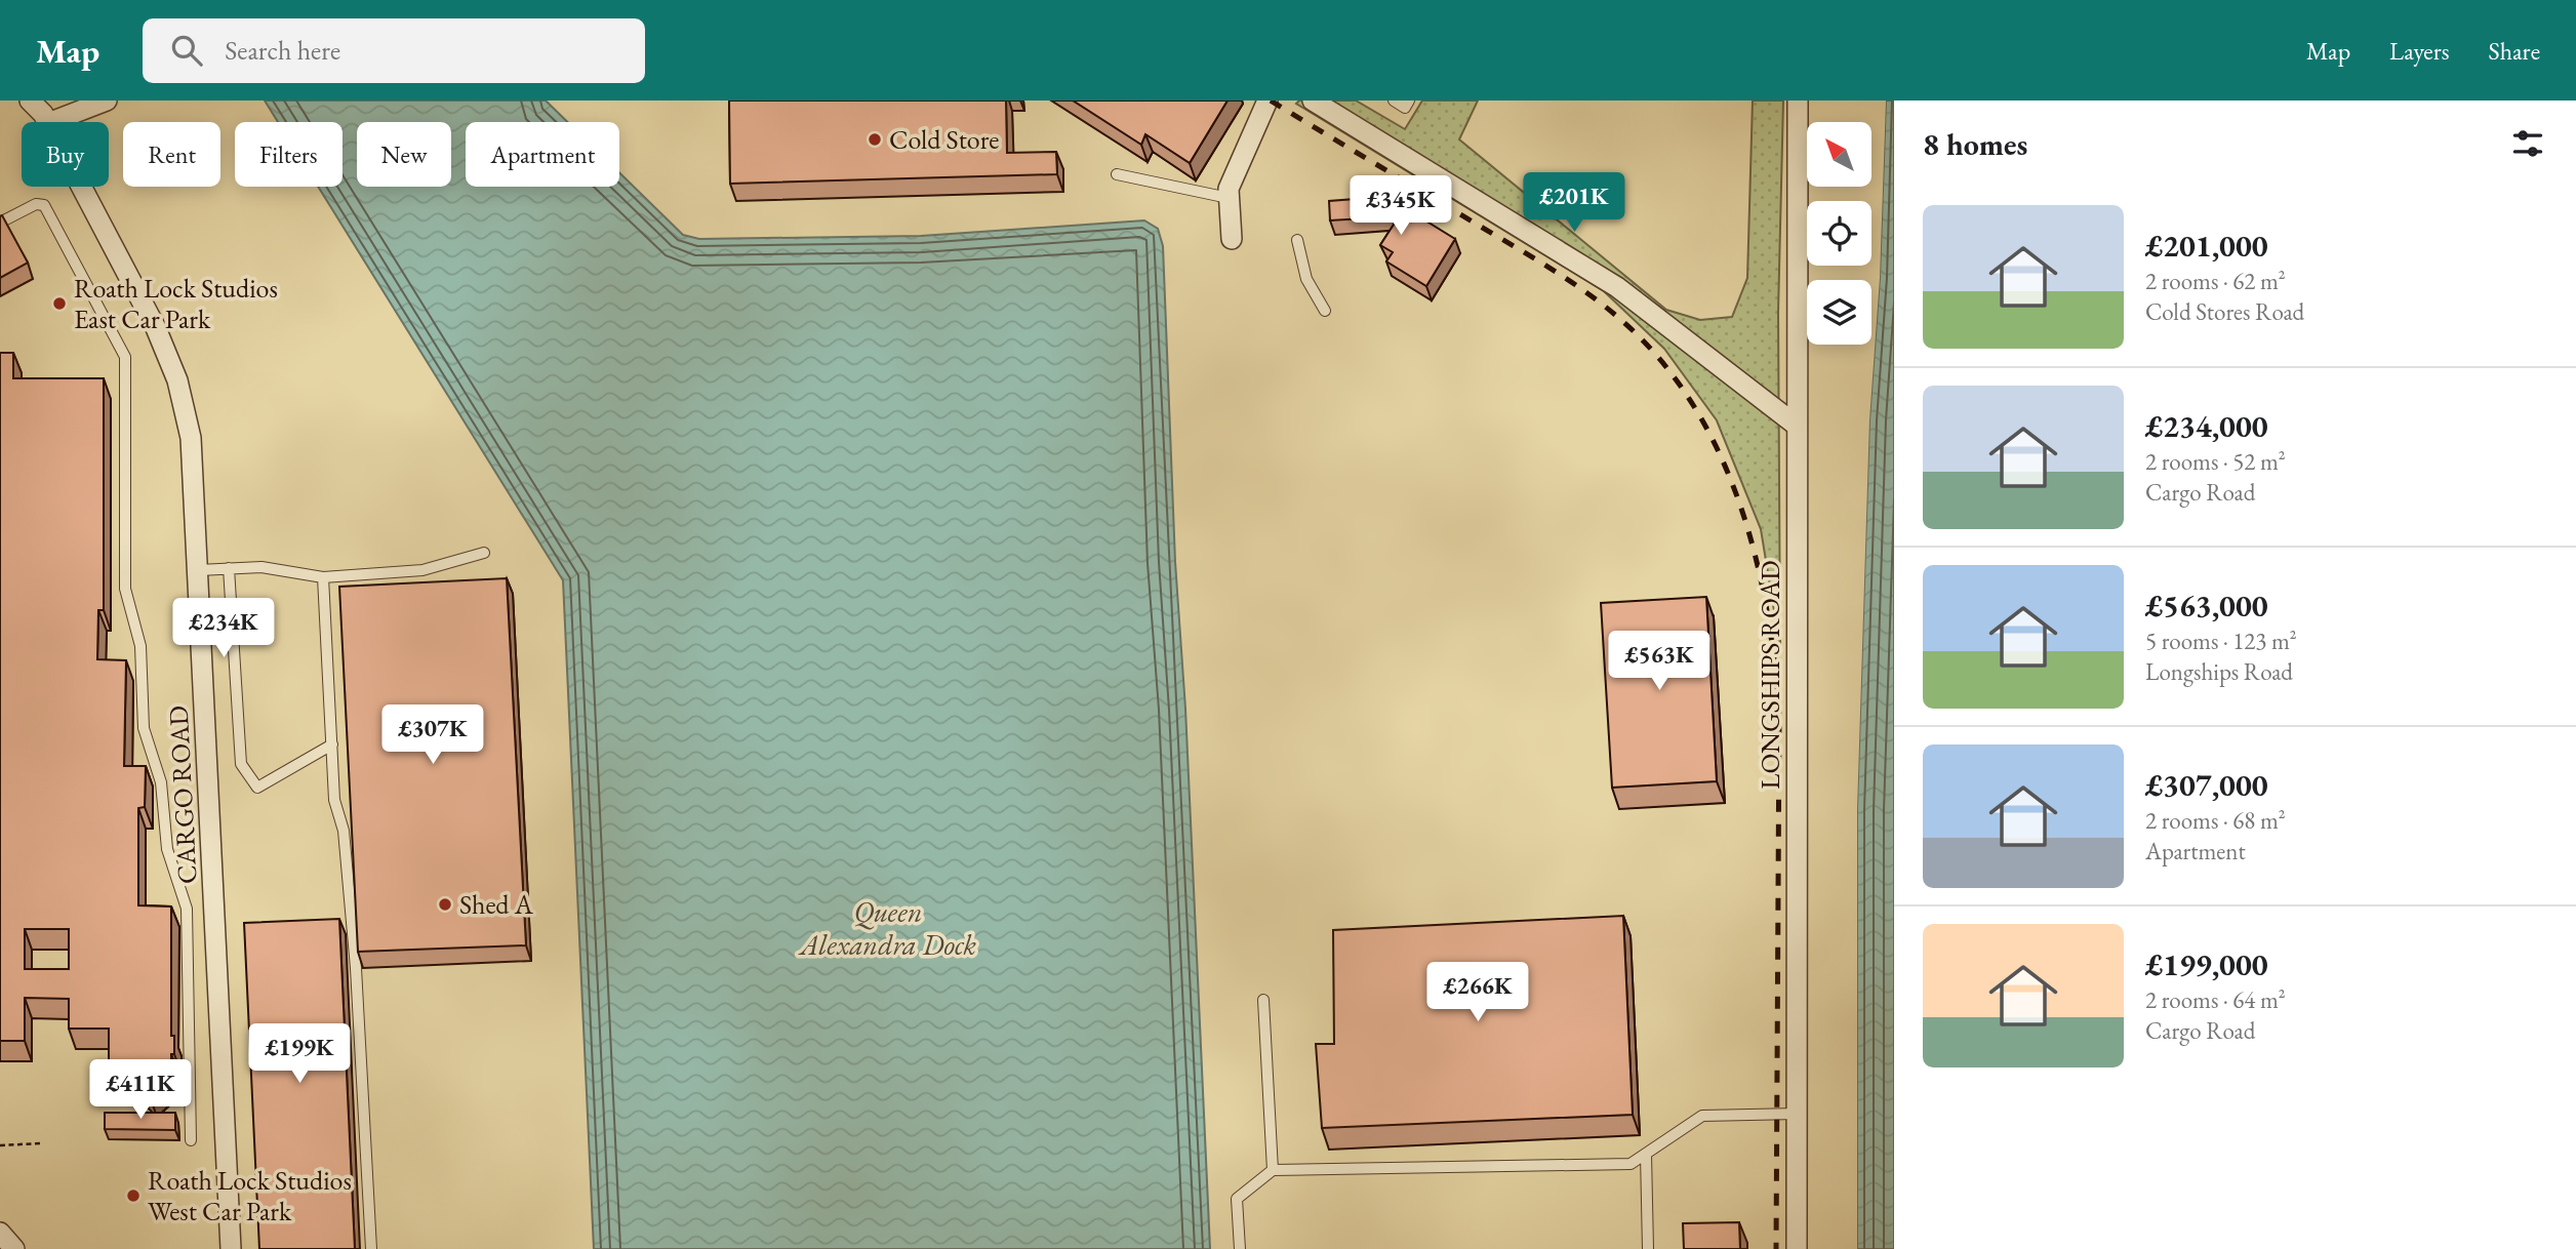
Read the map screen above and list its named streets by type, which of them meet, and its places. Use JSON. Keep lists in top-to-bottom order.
{
  "streets": {
    "street": ["LONGSHIPS ROAD", "CARGO ROAD"]
  },
  "water": ["Queen Alexandra Dock"],
  "places": [
    "Cold Store",
    "Roath Lock Studios East Car Park",
    "Shed A",
    "Roath Lock Studios West Car Park"
  ],
  "north": "top left",
  "page": {
    "header": "Map",
    "search": "Search here",
    "nav": ["Map", "Layers", "Share"],
    "heading": "8 homes",
    "chip": [
      "Buy",
      "Rent",
      "Filters",
      "New",
      "Apartment"
    ],
    "price": [
      "£201K",
      "£345K",
      "£234K",
      "£563K",
      "£307K",
      "£266K",
      "£199K",
      "£411K"
    ],
    "list": [
      {
        "name": "£201,000",
        "note": "2 rooms · 62 m² · Cold Stores Road"
      },
      {
        "name": "£234,000",
        "note": "2 rooms · 52 m² · Cargo Road"
      },
      {
        "name": "£563,000",
        "note": "5 rooms · 123 m² · Longships Road"
      },
      {
        "name": "£307,000",
        "note": "2 rooms · 68 m² · Apartment"
      },
      {
        "name": "£199,000",
        "note": "2 rooms · 64 m² · Cargo Road"
      }
    ]
  }
}
